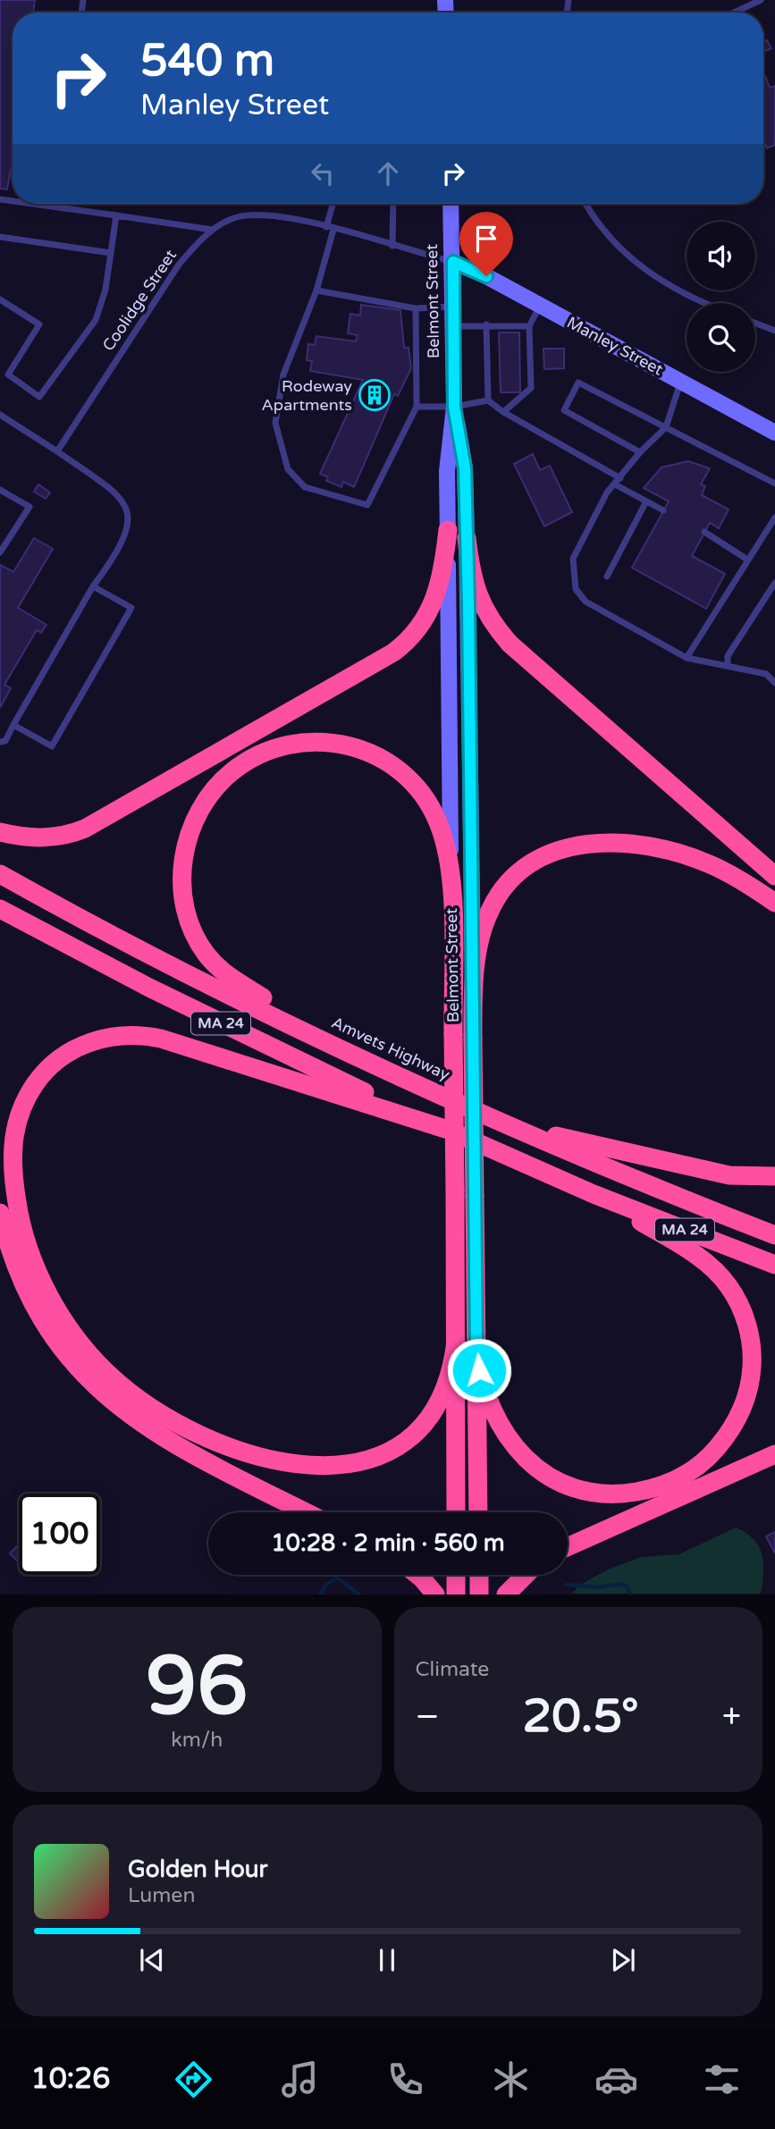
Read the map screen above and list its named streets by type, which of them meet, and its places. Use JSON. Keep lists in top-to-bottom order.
{
  "streets": {
    "highway": ["Belmont Street", "MA 24", "Amvets Highway"],
    "main road": ["Manley Street"],
    "lane": ["Coolidge Street"]
  },
  "crossings": [
    ["Coolidge Street", "Belmont Street"],
    ["Coolidge Street", "Manley Street"],
    ["Belmont Street", "Manley Street"]
  ],
  "places": {
    "building": ["Rodeway Apartments"]
  },
  "page": {
    "turn": ["540 m", "Manley Street"],
    "limit": "100",
    "trip": "10:28 · 2 min · 560 m",
    "tile": [
      ["96", "km/h"],
      "Climate"
    ],
    "heat": ["−", "20.5°", "+"],
    "song": ["Golden Hour", "Lumen"],
    "tabs": "10:26"
  }
}
